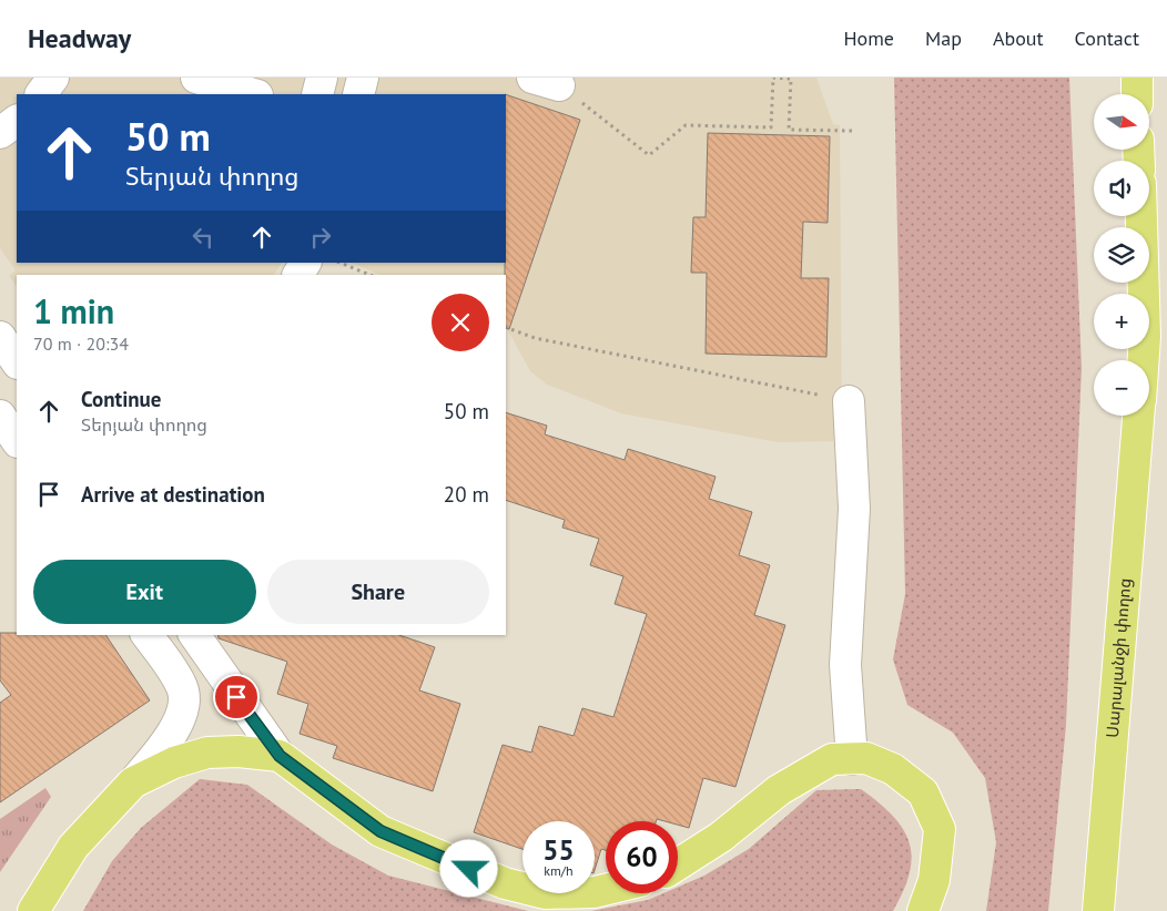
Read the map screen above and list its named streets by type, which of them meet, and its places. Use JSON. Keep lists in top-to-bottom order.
{
  "streets": {
    "main road": ["Սարալանջի փողոց"]
  },
  "north": "right",
  "page": {
    "header": "Headway",
    "nav": [
      "Home",
      "Map",
      "About",
      "Contact"
    ],
    "map_buttons": ["+", "−"],
    "turn": ["50 m", "Տերյան փողոց"],
    "heading": ["1 min", "70 m · 20:34"],
    "list": [
      {
        "name": "Continue",
        "note": "Տերյան փողոց",
        "value": "50 m"
      },
      {
        "name": "Arrive at destination",
        "value": "20 m"
      }
    ],
    "buttons": ["Exit", "Share"],
    "speed": "55 km/h",
    "limit": "60"
  }
}
